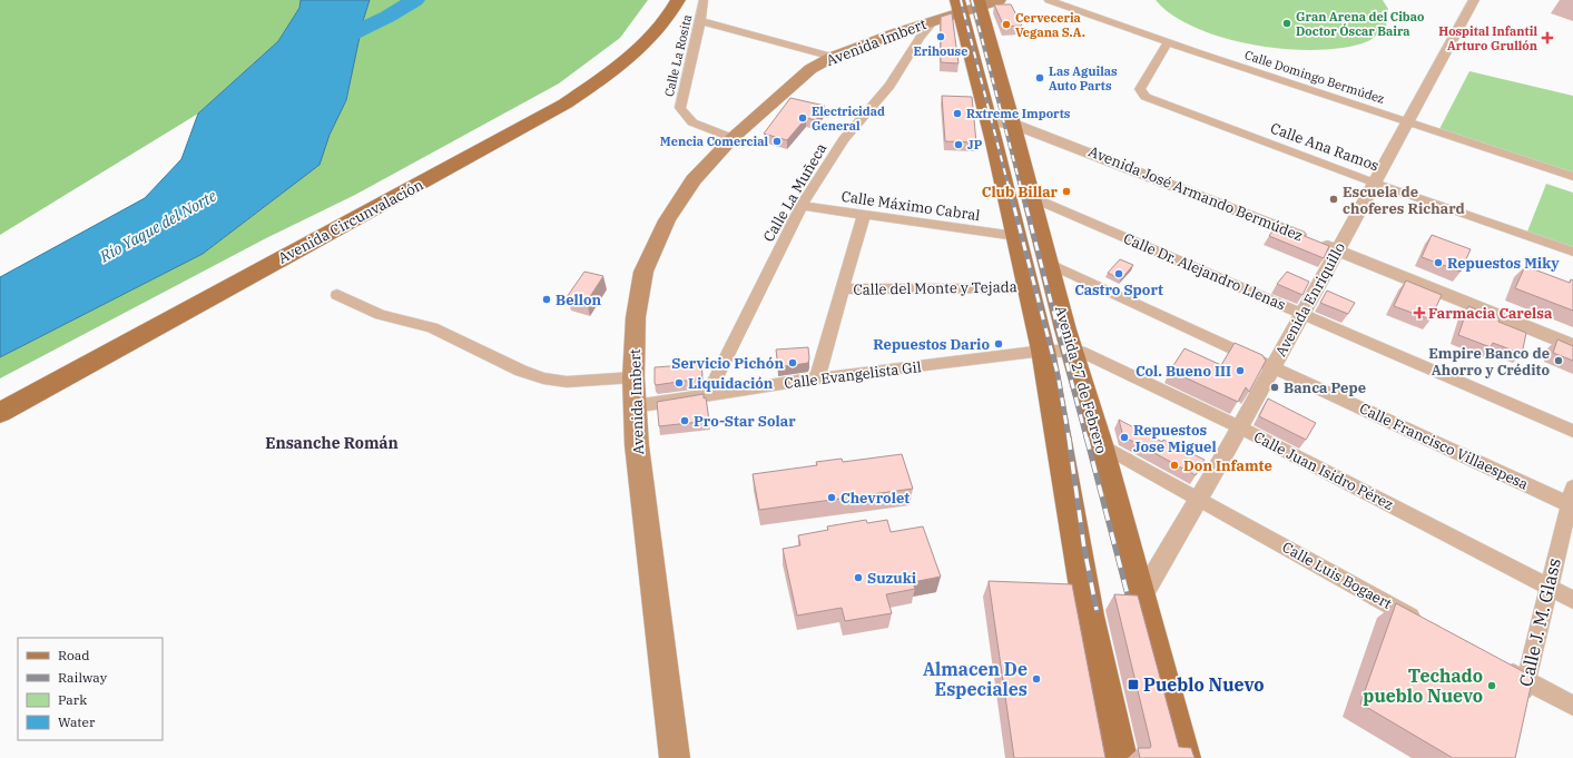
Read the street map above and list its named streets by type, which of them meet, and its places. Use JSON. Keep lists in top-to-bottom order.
{
  "streets": {
    "main road": ["Avenida Imbert", "Avenida Circunvalación", "Avenida 27 de Febrero"],
    "street": [
      "Calle La Rosita",
      "Calle Domingo Bermúdez",
      "Calle Ana Ramos",
      "Calle La Muñeca",
      "Avenida José Armando Bermúdez",
      "Calle Máximo Cabral",
      "Calle Dr. Alejandro Llenas",
      "Calle del Monte y Tejada",
      "Avenida Enriquillo",
      "Calle Evangelista Gil",
      "Calle Francisco Villaespesa",
      "Calle Juan Isidro Pérez",
      "Calle Luis Bogaert",
      "Calle J. M. Glass"
    ]
  },
  "crossings": [
    ["Avenida Imbert", "Calle La Rosita"],
    ["Avenida Imbert", "Calle La Muñeca"],
    ["Avenida Imbert", "Calle Evangelista Gil"],
    ["Avenida Imbert", "Avenida 27 de Febrero"],
    ["Calle Domingo Bermúdez", "Calle Ana Ramos"],
    ["Calle Domingo Bermúdez", "Avenida Enriquillo"],
    ["Calle Ana Ramos", "Avenida Enriquillo"],
    ["Calle La Muñeca", "Calle Máximo Cabral"],
    ["Calle La Muñeca", "Calle Evangelista Gil"],
    ["Avenida José Armando Bermúdez", "Avenida Enriquillo"],
    ["Avenida José Armando Bermúdez", "Avenida 27 de Febrero"],
    ["Calle Máximo Cabral", "Avenida 27 de Febrero"],
    ["Calle Dr. Alejandro Llenas", "Avenida Enriquillo"],
    ["Calle Dr. Alejandro Llenas", "Avenida 27 de Febrero"],
    ["Calle del Monte y Tejada", "Avenida 27 de Febrero"],
    ["Avenida Enriquillo", "Avenida 27 de Febrero"],
    ["Avenida Enriquillo", "Calle Francisco Villaespesa"],
    ["Avenida Enriquillo", "Calle Juan Isidro Pérez"],
    ["Avenida Enriquillo", "Calle Luis Bogaert"],
    ["Calle Evangelista Gil", "Avenida 27 de Febrero"],
    ["Calle Evangelista Gil", "Calle Juan Isidro Pérez"],
    ["Avenida 27 de Febrero", "Calle Francisco Villaespesa"],
    ["Avenida 27 de Febrero", "Calle Juan Isidro Pérez"],
    ["Avenida 27 de Febrero", "Calle Luis Bogaert"],
    ["Calle Francisco Villaespesa", "Calle J. M. Glass"],
    ["Calle Juan Isidro Pérez", "Calle J. M. Glass"]
  ],
  "districts": ["Ensanche Román"],
  "water": ["Río Yaque del Norte"],
  "places": {
    "other": [
      "Gran Arena del Cibao Doctor Óscar Baira",
      "Cerveceria Vegana S.A.",
      "Erihouse",
      "Las Aguilas Auto Parts",
      "Rxtreme Imports",
      "Electricidad General",
      "Mencia Comercial",
      "JP",
      "Club Billar",
      "Escuela de choferes Richard",
      "Repuestos Miky",
      "Castro Sport",
      "Bellon",
      "Repuestos Dario",
      "Empire Banco de Ahorro y Crédito",
      "Servicio Pichón",
      "Col. Bueno III",
      "Liquidación",
      "Banca Pepe",
      "Pro-Star Solar",
      "Repuestos Jose Miguel",
      "Don Infamte",
      "Chevrolet",
      "Suzuki",
      "Almacen De Especiales",
      "Techado pueblo Nuevo"
    ],
    "health": ["Hospital Infantil Arturo Grullón", "Farmacia Carelsa"],
    "transit": ["Pueblo Nuevo"]
  },
  "legend": [
    "Road",
    "Railway",
    "Park",
    "Water"
  ]
}
